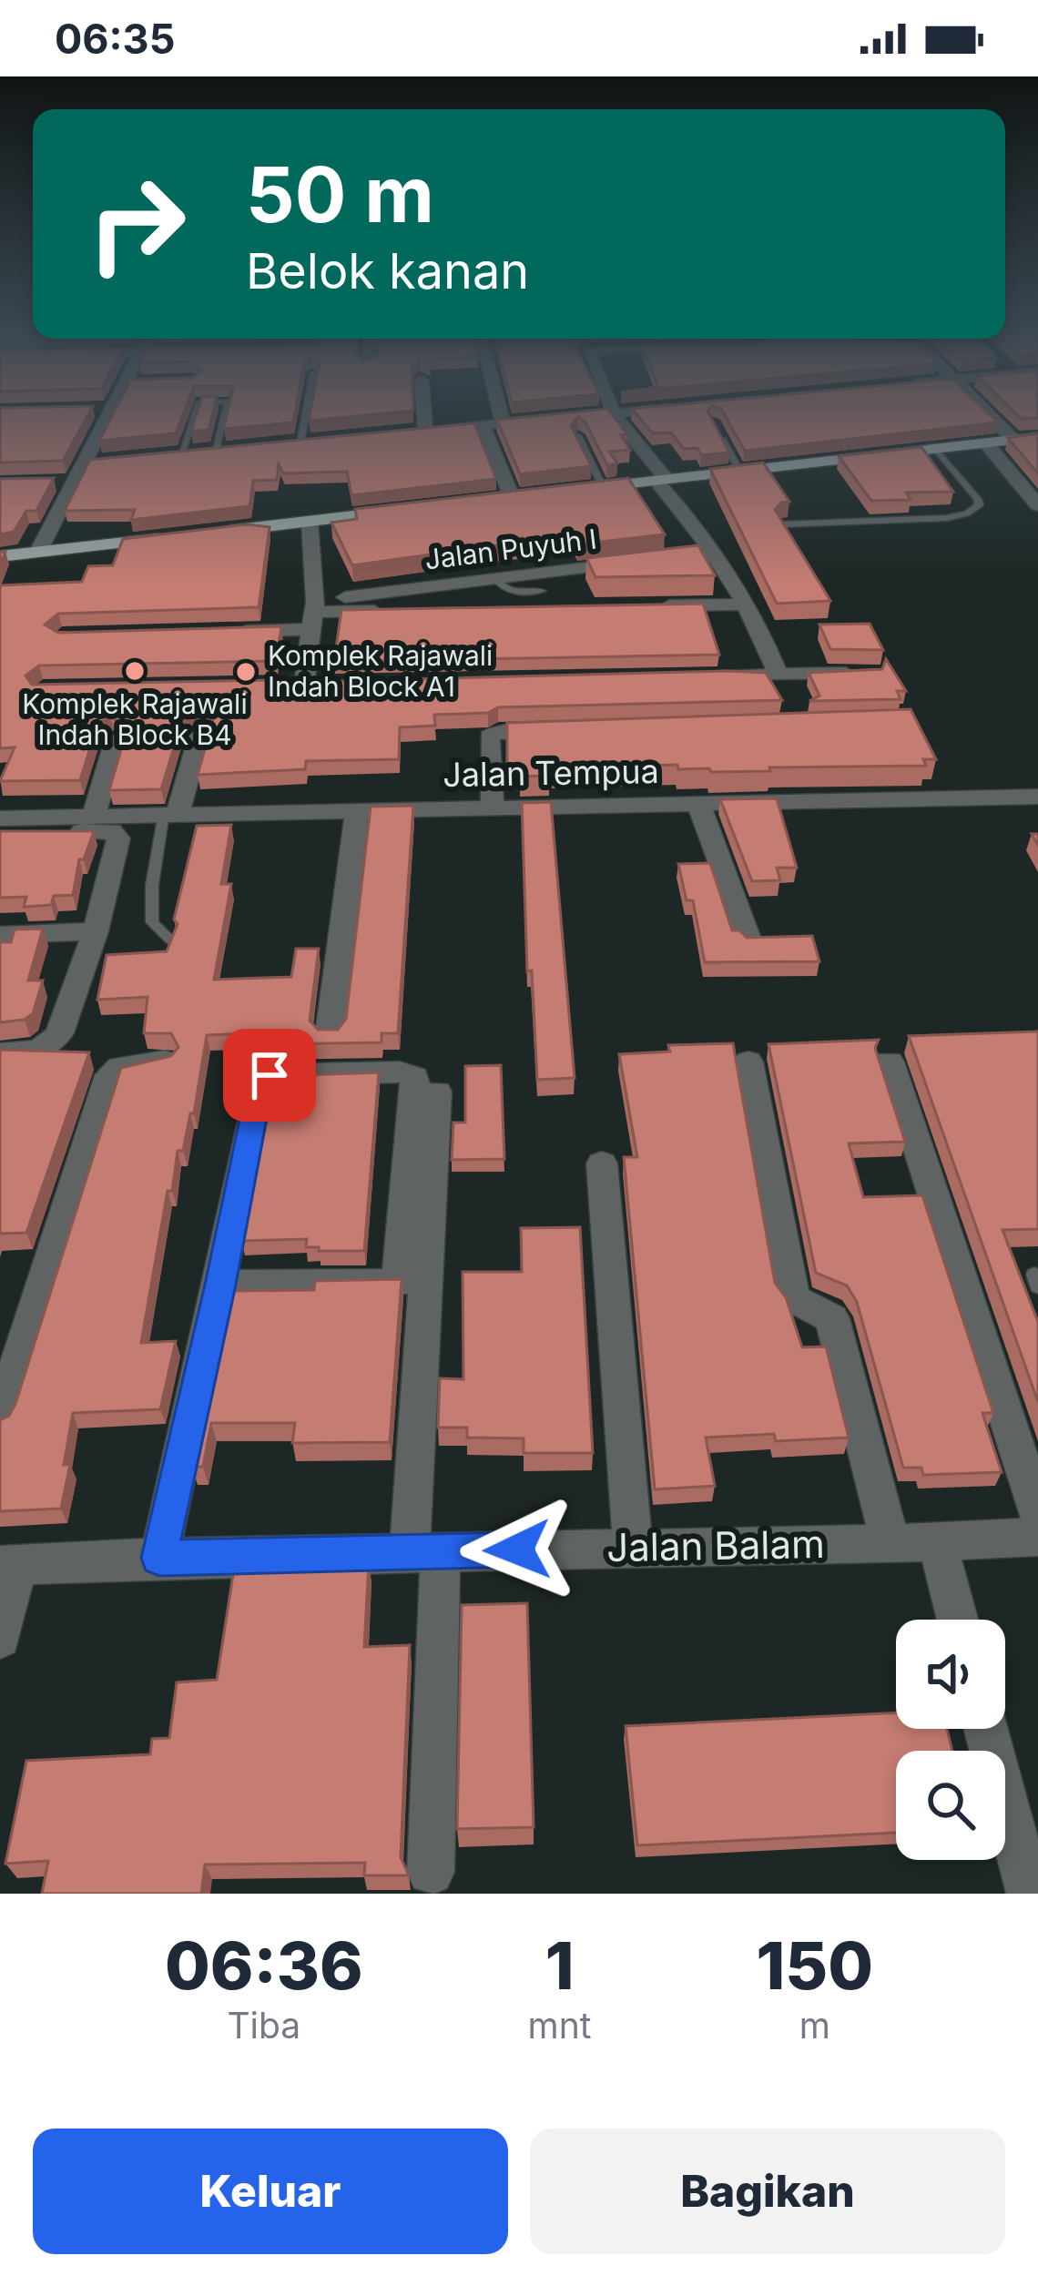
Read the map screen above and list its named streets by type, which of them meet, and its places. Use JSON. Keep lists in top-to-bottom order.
{
  "streets": {
    "street": ["Jalan Puyuh I", "Jalan Tempua", "Jalan Balam"]
  },
  "places": ["Komplek Rajawali Indah Block B4", "Komplek Rajawali Indah Block A1"],
  "page": {
    "status": "06:35",
    "turn": ["50 m", "Belok kanan"],
    "eta": [
      "06:36",
      "Tiba",
      "1",
      "mnt",
      "150",
      "m"
    ],
    "buttons": ["Keluar", "Bagikan"]
  }
}
